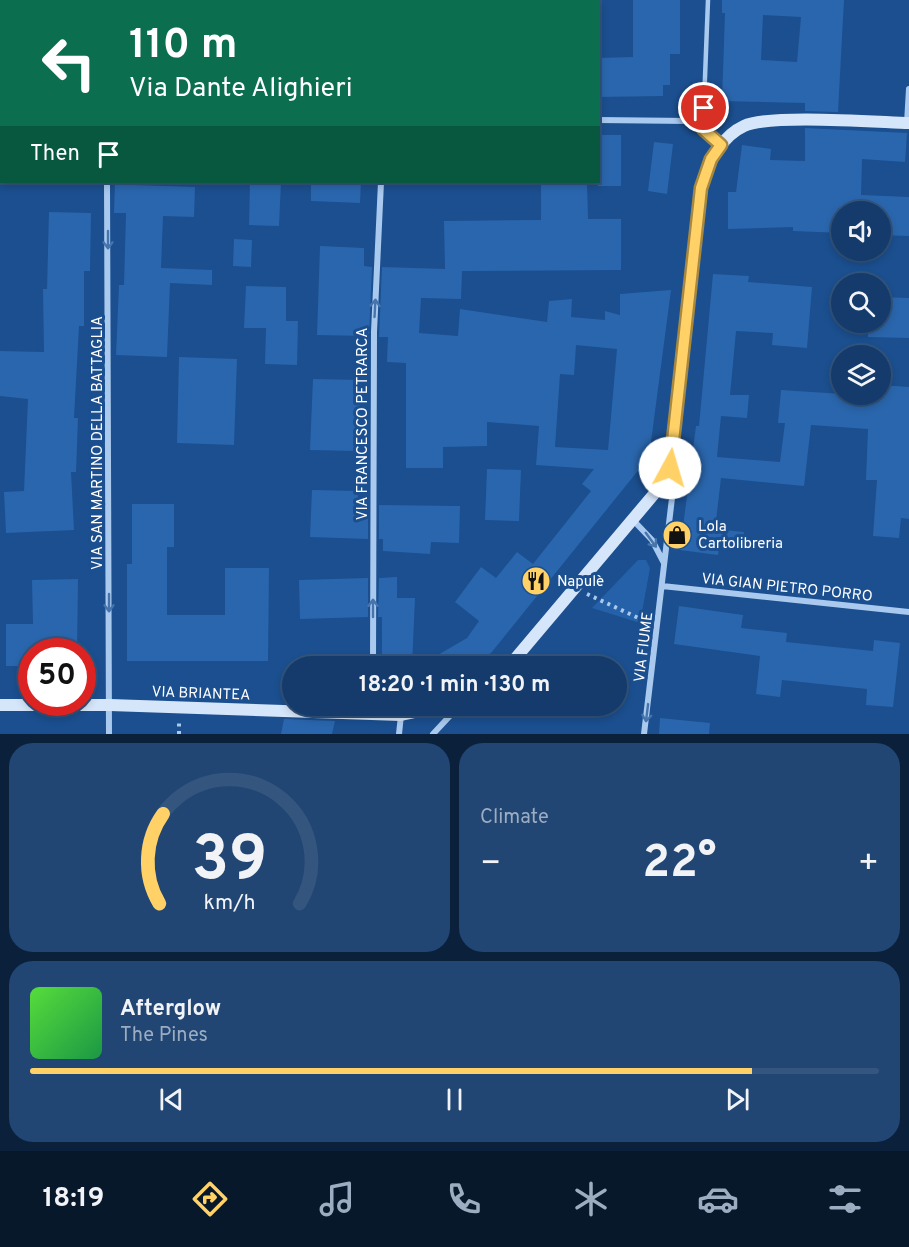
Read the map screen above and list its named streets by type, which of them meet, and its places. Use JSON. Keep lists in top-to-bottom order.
{
  "streets": {
    "main road": ["VIA BRIANTEA"],
    "street": [
      "VIA FRANCESCO PETRARCA",
      "VIA SAN MARTINO DELLA BATTAGLIA",
      "VIA GIAN PIETRO PORRO",
      "VIA FIUME"
    ]
  },
  "crossings": [
    ["VIA SAN MARTINO DELLA BATTAGLIA", "VIA BRIANTEA"],
    ["VIA GIAN PIETRO PORRO", "VIA FIUME"]
  ],
  "one_way": ["VIA FRANCESCO PETRARCA", "VIA SAN MARTINO DELLA BATTAGLIA", "VIA FIUME"],
  "places": {
    "shop": ["Lola Cartolibreria"],
    "restaurant": ["Napulè"]
  },
  "page": {
    "turn": ["110 m", "Via Dante Alighieri"],
    "then": "Then",
    "limit": "50",
    "trip": "18:20 · 1 min · 130 m",
    "tile": "Climate",
    "heat": ["−", "22°", "+"],
    "song": ["Afterglow", "The Pines"],
    "tabs": "18:19",
    "gauge": ["39", "km/h"]
  }
}
